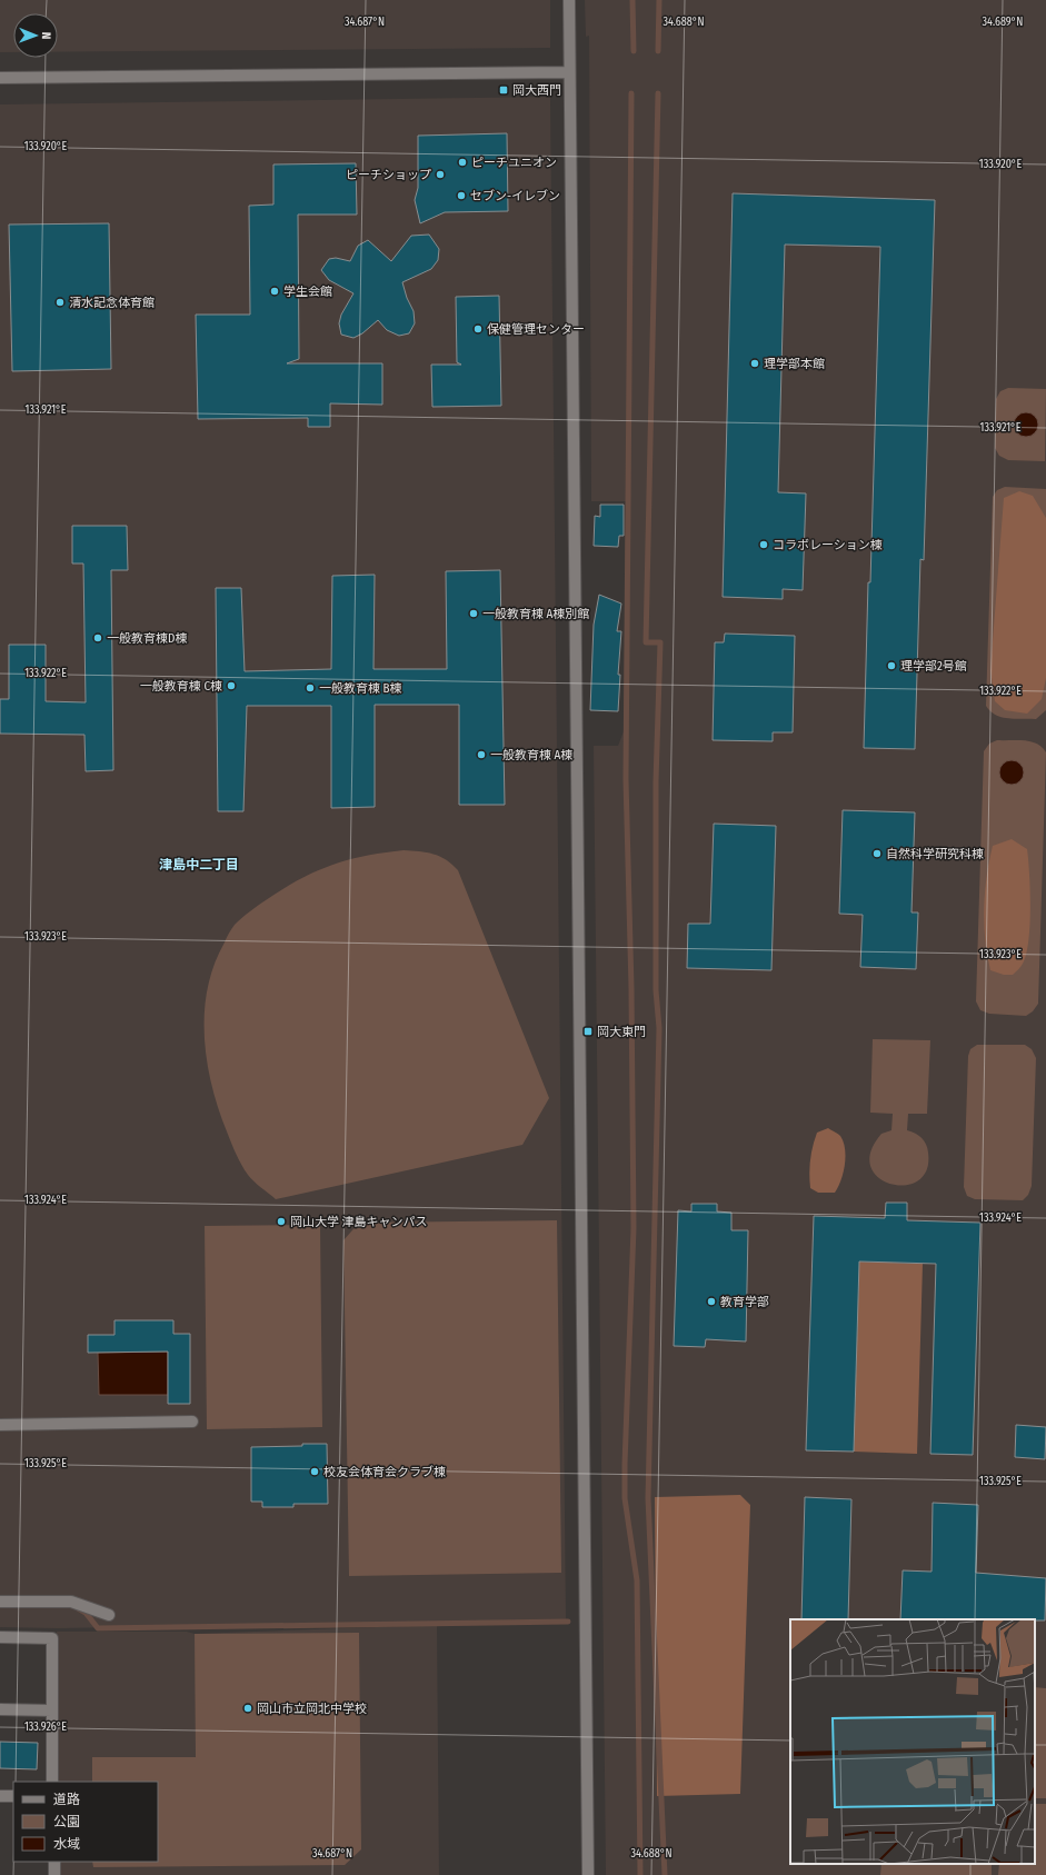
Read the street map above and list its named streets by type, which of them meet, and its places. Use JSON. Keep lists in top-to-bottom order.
{
  "districts": ["津島中二丁目"],
  "places": {
    "transit": ["岡大西門", "岡大東門"],
    "other": [
      "ピーチユニオン",
      "ピーチショップ",
      "セブン-イレブン",
      "学生会館",
      "清水記念体育館",
      "保健管理センター",
      "理学部本館",
      "コラボレーション棟",
      "一般教育棟 A棟別館",
      "一般教育棟D棟",
      "理学部2号館",
      "一般教育棟 C棟",
      "一般教育棟 B棟",
      "一般教育棟 A棟",
      "自然科学研究科棟",
      "岡山大学 津島キャンパス",
      "教育学部",
      "校友会体育会クラブ棟",
      "岡山市立岡北中学校"
    ]
  },
  "legend": ["道路", "公園", "水域"],
  "north": "right",
  "coordinates": [
    "34.687°N",
    "34.688°N",
    "34.689°N",
    "133.920°E",
    "133.921°E",
    "133.922°E",
    "133.923°E",
    "133.924°E",
    "133.925°E",
    "133.926°E"
  ]
}
